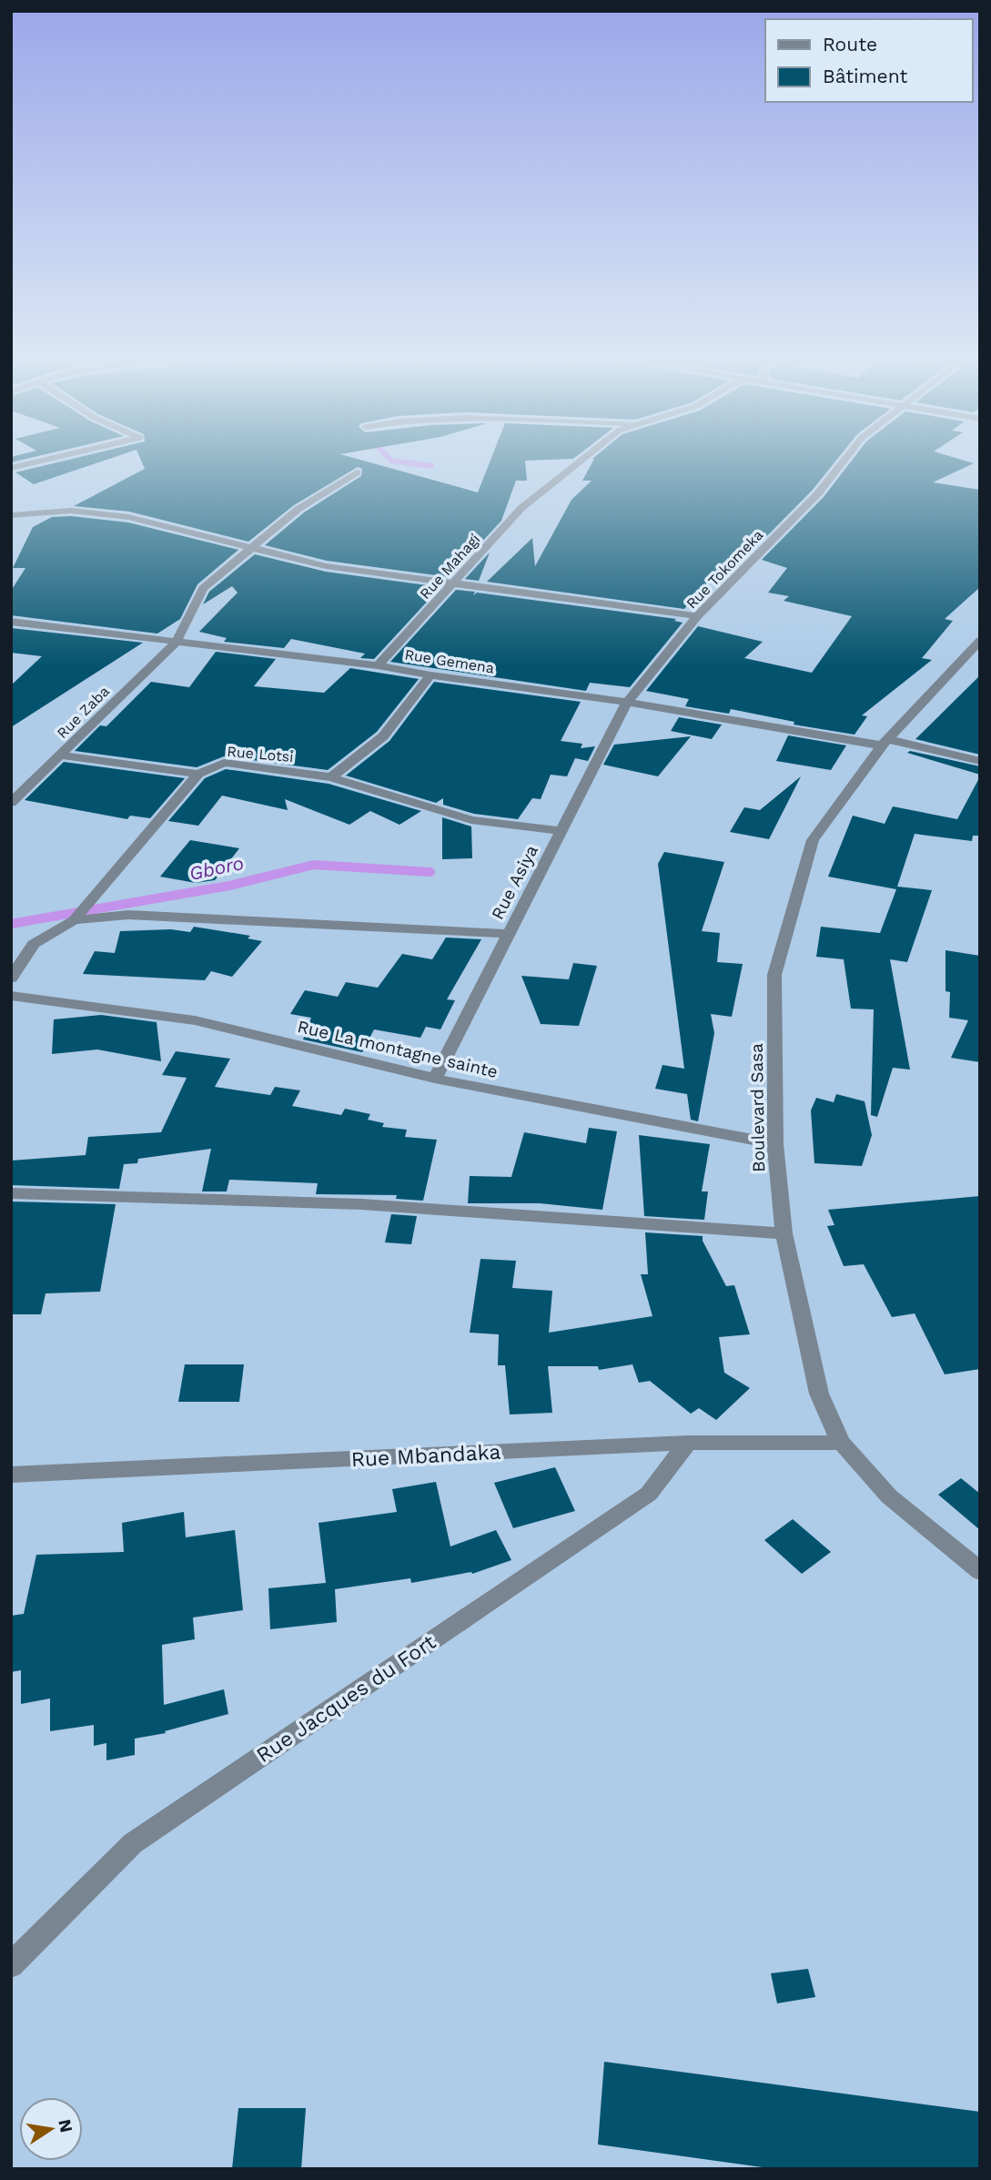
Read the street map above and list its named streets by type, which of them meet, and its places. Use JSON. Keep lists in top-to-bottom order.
{
  "streets": {
    "street": [
      "Rue Mahagi",
      "Rue Tokomeka",
      "Rue Gemena",
      "Rue Zaba",
      "Rue Lotsi",
      "Rue Asiya",
      "Rue La montagne sainte",
      "Boulevard Sasa",
      "Rue Mbandaka",
      "Rue Jacques du Fort"
    ]
  },
  "crossings": [
    ["Rue Mahagi", "Rue Gemena"],
    ["Rue Tokomeka", "Rue Gemena"],
    ["Rue Tokomeka", "Rue Asiya"],
    ["Rue Gemena", "Rue Zaba"],
    ["Rue Gemena", "Rue Asiya"],
    ["Rue Gemena", "Boulevard Sasa"],
    ["Rue Lotsi", "Rue Asiya"],
    ["Rue Asiya", "Rue La montagne sainte"],
    ["Rue La montagne sainte", "Boulevard Sasa"],
    ["Boulevard Sasa", "Rue Mbandaka"],
    ["Rue Mbandaka", "Rue Jacques du Fort"]
  ],
  "water": ["Gboro"],
  "legend": ["Route", "Bâtiment"],
  "north": "right"
}
